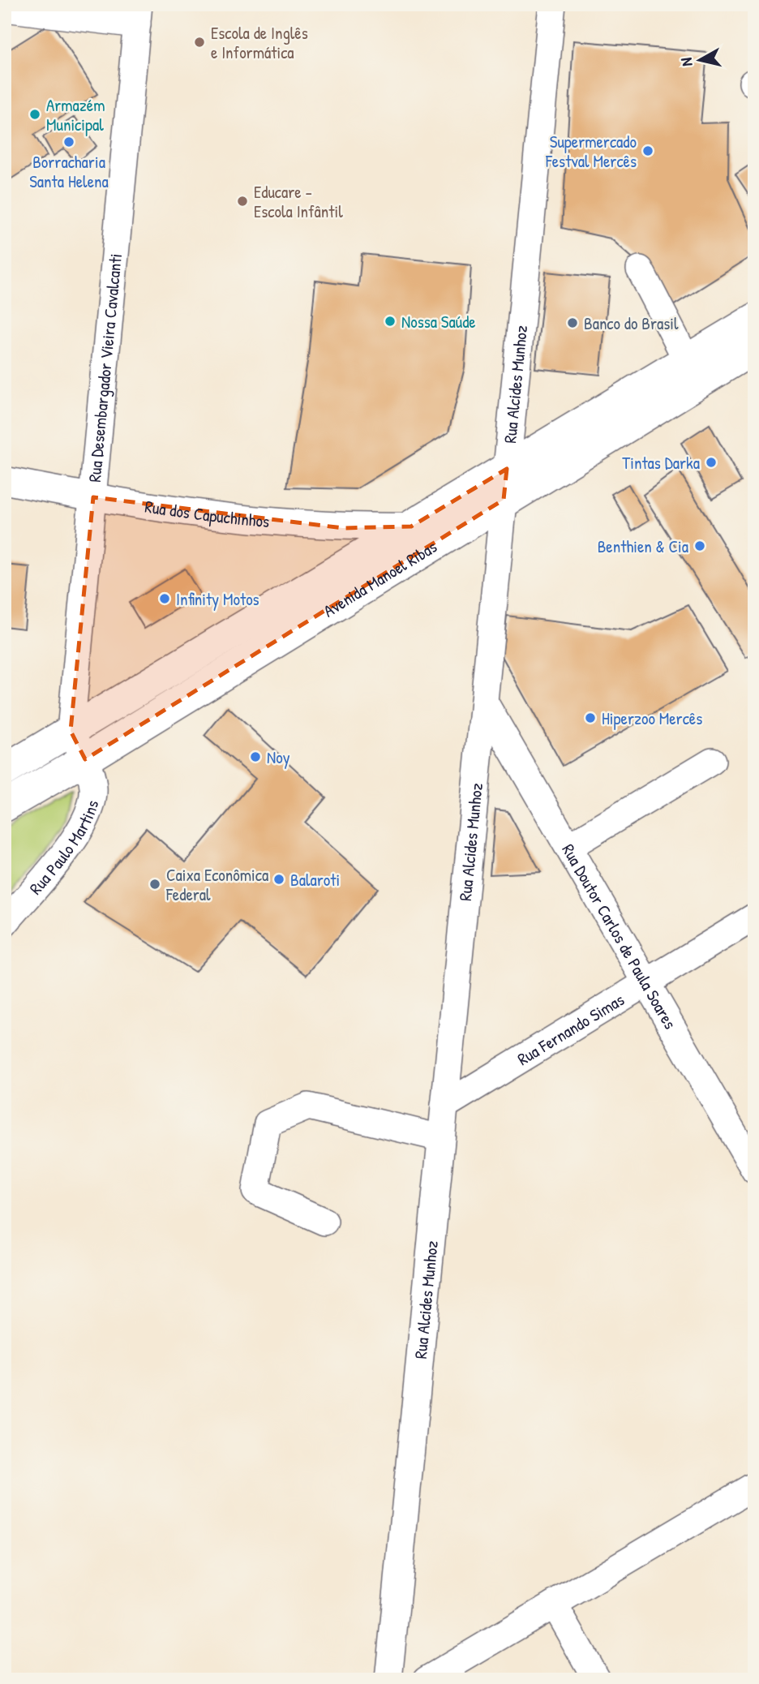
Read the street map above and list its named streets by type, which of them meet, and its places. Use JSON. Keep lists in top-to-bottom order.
{
  "streets": {
    "main road": ["Avenida Manoel Ribas"],
    "street": [
      "Rua Desembargador Vieira Cavalcanti",
      "Rua Alcides Munhoz",
      "Rua dos Capuchinhos",
      "Rua Paulo Martins",
      "Rua Doutor Carlos de Paula Soares",
      "Rua Fernando Simas"
    ]
  },
  "crossings": [
    ["Rua Desembargador Vieira Cavalcanti", "Rua dos Capuchinhos"],
    ["Rua Desembargador Vieira Cavalcanti", "Avenida Manoel Ribas"],
    ["Rua Desembargador Vieira Cavalcanti", "Rua Paulo Martins"],
    ["Rua Alcides Munhoz", "Avenida Manoel Ribas"],
    ["Rua Alcides Munhoz", "Rua Doutor Carlos de Paula Soares"],
    ["Rua Alcides Munhoz", "Rua Fernando Simas"],
    ["Rua dos Capuchinhos", "Avenida Manoel Ribas"],
    ["Avenida Manoel Ribas", "Rua Paulo Martins"],
    ["Rua Doutor Carlos de Paula Soares", "Rua Fernando Simas"]
  ],
  "places": [
    "Escola de Inglês e Informática",
    "Armazém Municipal",
    "Borracharia Santa Helena",
    "Supermercado Festval Mercês",
    "Educare - Escola Infântil",
    "Nossa Saúde",
    "Banco do Brasil",
    "Tintas Darka",
    "Benthien & Cia",
    "Infinity Motos",
    "Hiperzoo Mercês",
    "Noy",
    "Balaroti",
    "Caixa Econômica Federal"
  ],
  "north": "left"
}
